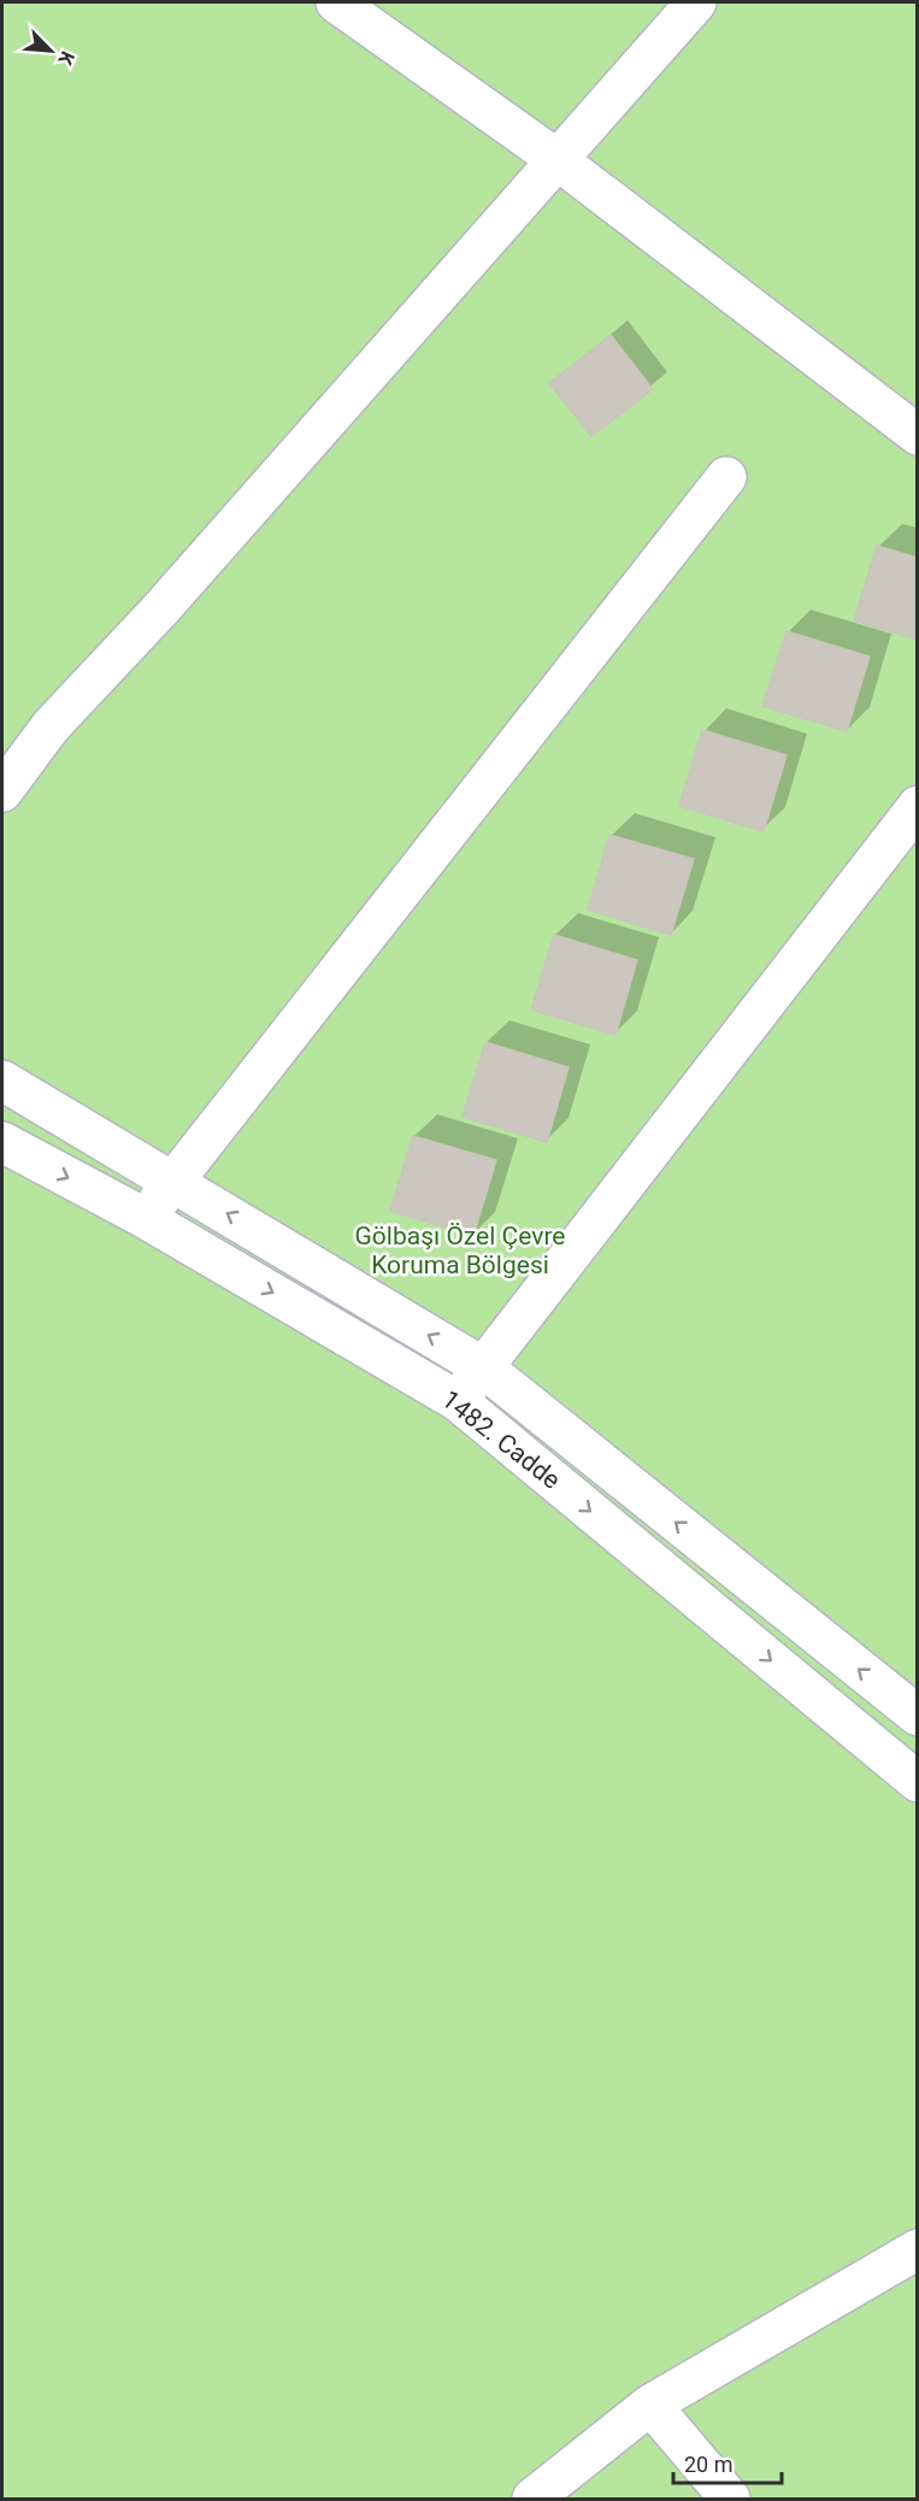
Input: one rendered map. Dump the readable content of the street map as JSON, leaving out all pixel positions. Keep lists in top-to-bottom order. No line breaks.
{"streets":{"street":["1482. Cadde"]},"parks":["Gölbaşı Özel Çevre Koruma Bölgesi"],"scale_bar":"20 m","north":"bottom right"}
